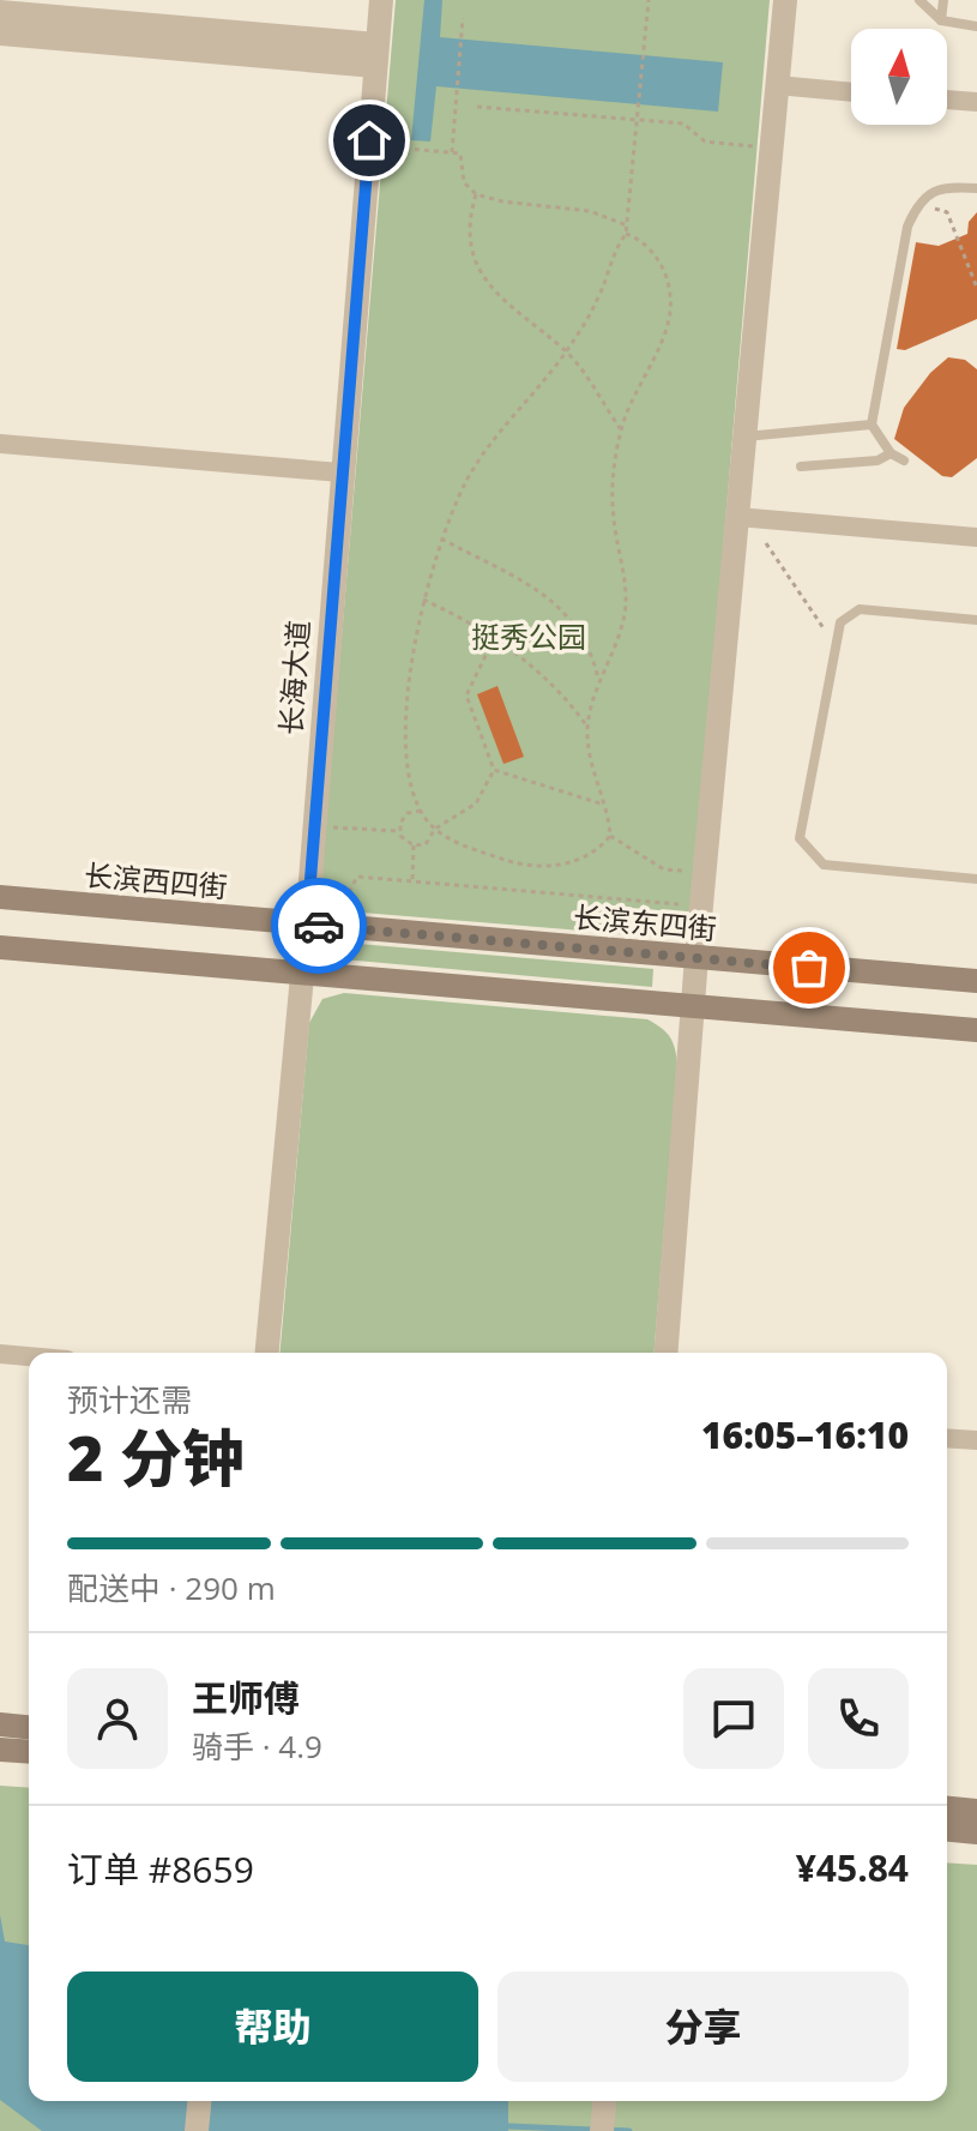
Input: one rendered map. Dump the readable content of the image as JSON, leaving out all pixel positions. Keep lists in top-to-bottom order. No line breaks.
{"streets":{"main road":["长滨西四街","长滨东四街"],"street":["长海大道"]},"crossings":[["长海大道","长滨西四街"],["长海大道","长滨东四街"],["长滨西四街","长滨东四街"]],"parks":["挺秀公园"],"north":"top","page":{"heading":["2 分钟","预计还需","16:05–16:10"],"panel":["王师傅","骑手 · 4.9","订单 #8659","¥45.84"],"bar":"配送中 · 290 m","buttons":["帮助","分享"]}}
